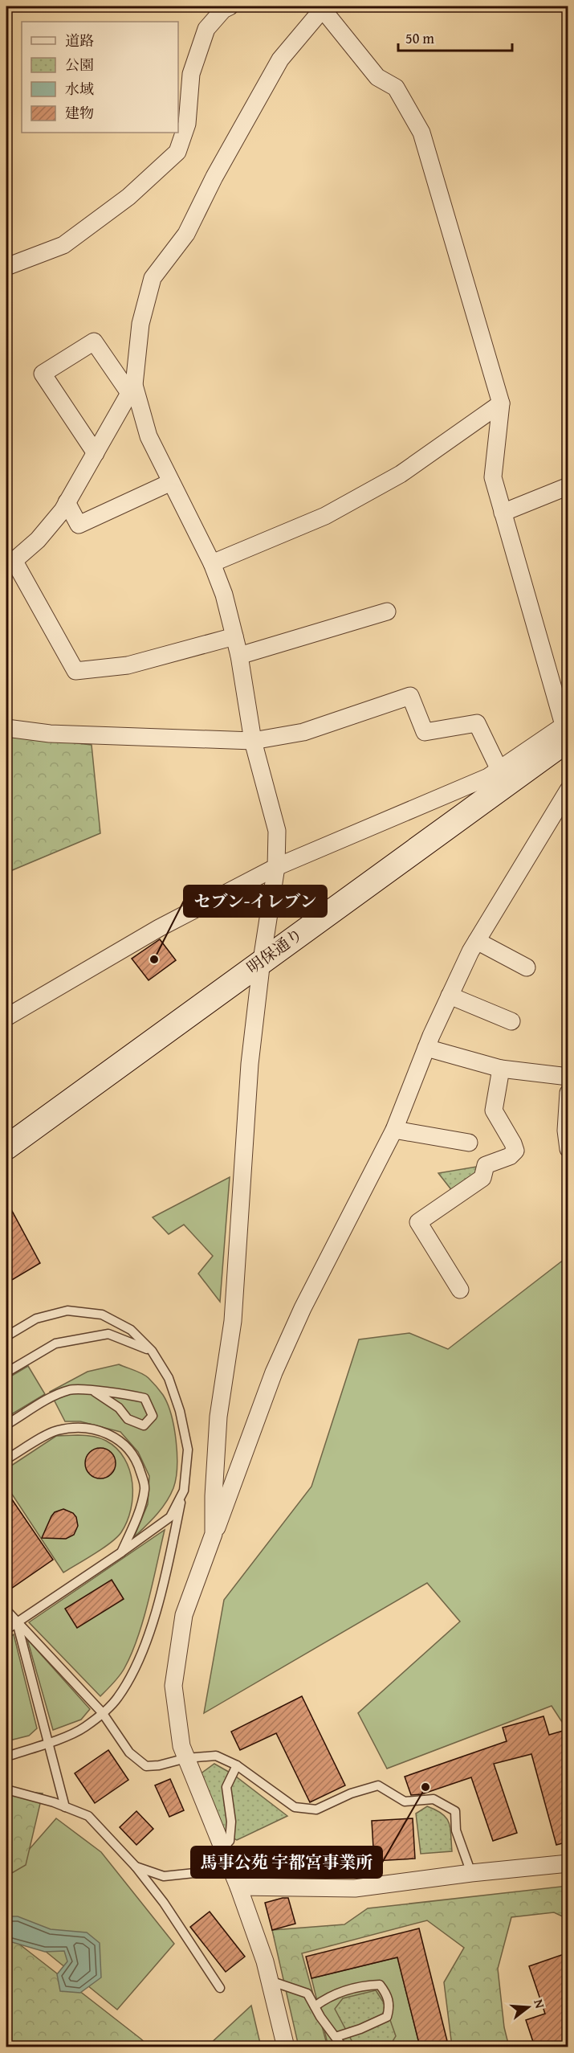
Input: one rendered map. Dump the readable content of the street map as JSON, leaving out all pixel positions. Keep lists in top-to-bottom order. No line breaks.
{"streets":{"street":["明保通り"]},"places":["セブン-イレブン","馬事公苑 宇都宮事業所"],"legend":["道路","公園","水域","建物"],"scale_bar":"50 m","north":"right"}
